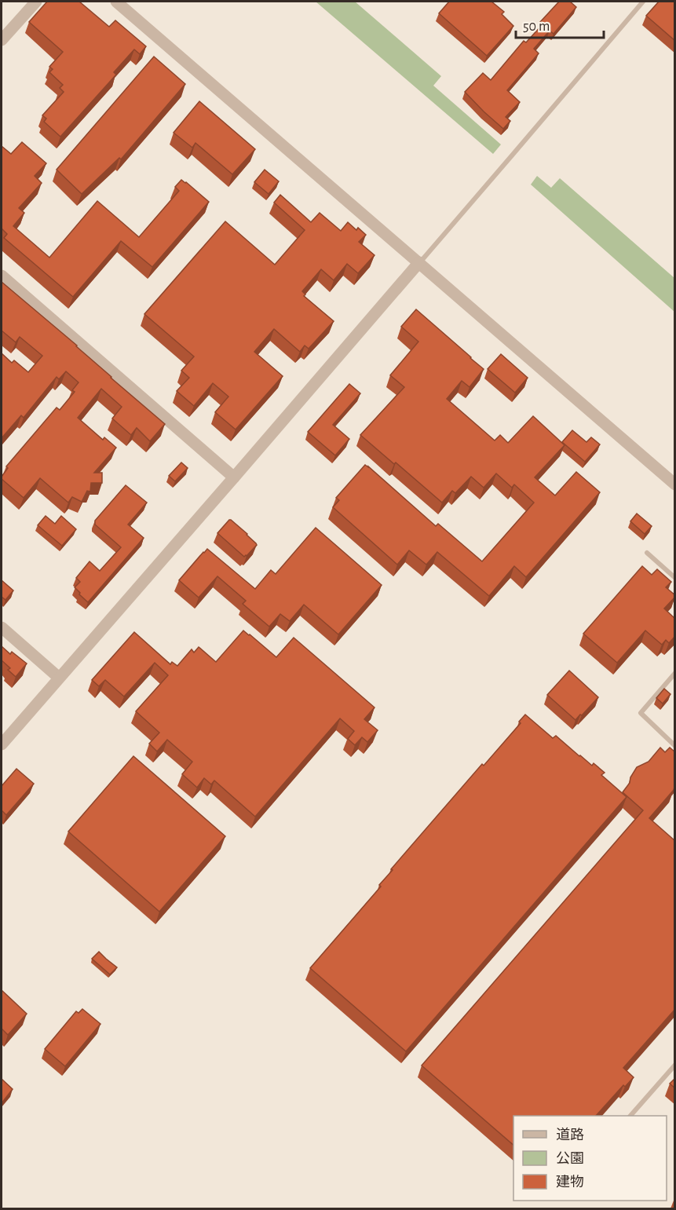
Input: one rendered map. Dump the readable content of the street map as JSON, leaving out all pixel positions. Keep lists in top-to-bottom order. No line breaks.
{"legend":["道路","公園","建物"],"scale_bar":"50 m"}
